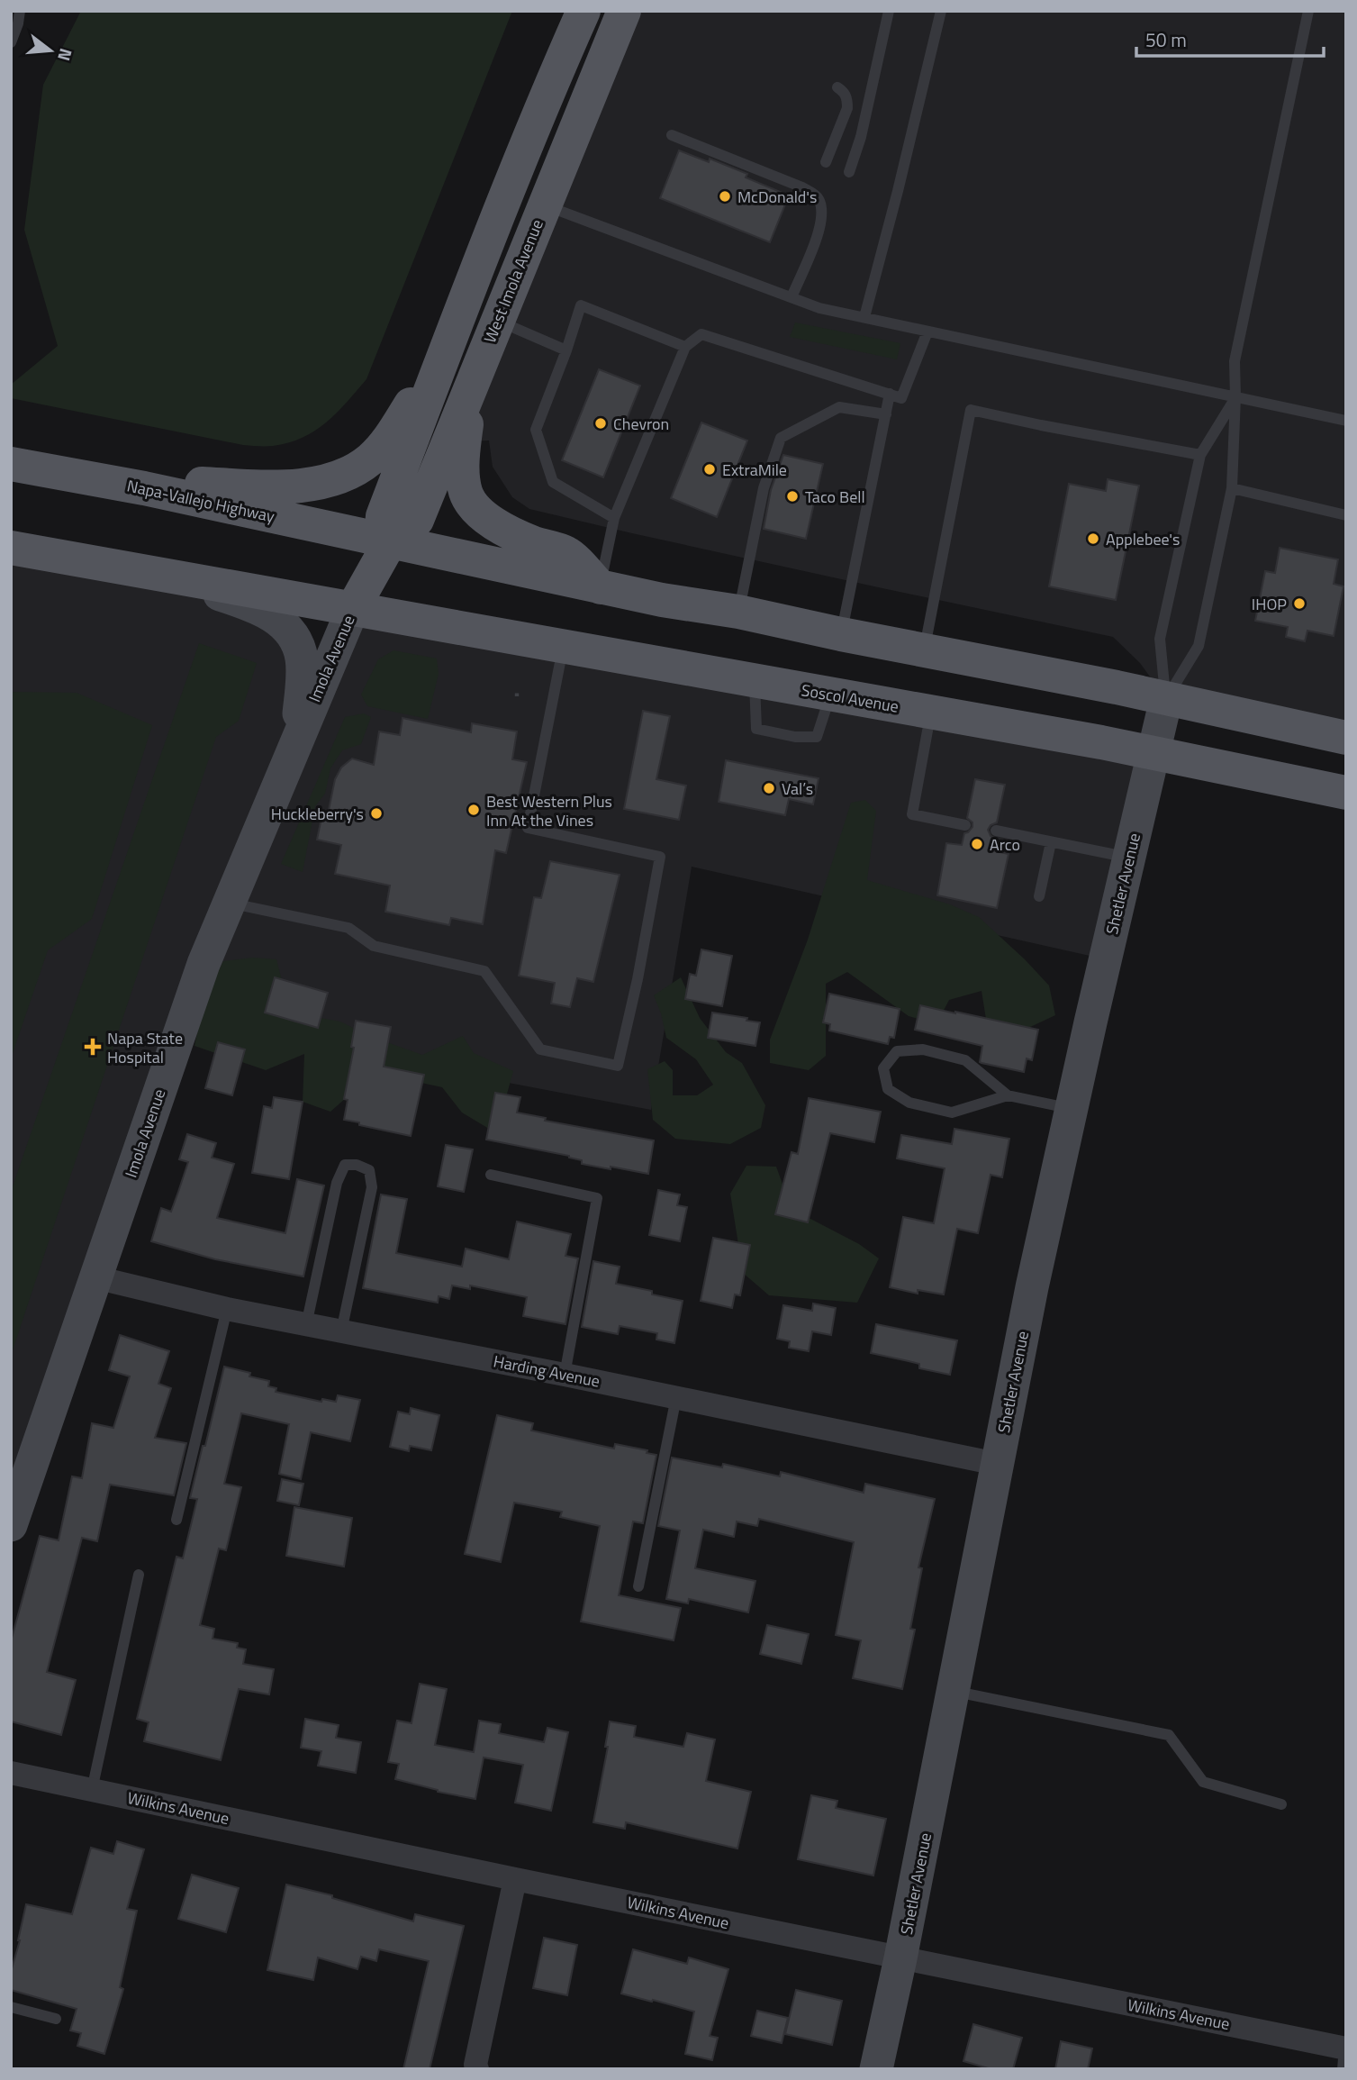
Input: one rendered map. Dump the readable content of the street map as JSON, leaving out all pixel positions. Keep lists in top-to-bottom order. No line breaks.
{"streets":{"main road":["West Imola Avenue","Napa-Vallejo Highway","Soscol Avenue"],"street":["Imola Avenue","Shetler Avenue","Harding Avenue","Wilkins Avenue"]},"crossings":[["West Imola Avenue","Napa-Vallejo Highway"],["West Imola Avenue","Imola Avenue"],["West Imola Avenue","Soscol Avenue"],["Imola Avenue","Soscol Avenue"],["Imola Avenue","Harding Avenue"],["Soscol Avenue","Shetler Avenue"],["Shetler Avenue","Harding Avenue"],["Shetler Avenue","Wilkins Avenue"]],"places":{"other":["McDonald's","Chevron","ExtraMile","Taco Bell","Applebee's","IHOP","Val’s","Best Western Plus Inn At the Vines","Huckleberry's","Arco"],"health":["Napa State Hospital"]},"scale_bar":"50 m","north":"right"}
